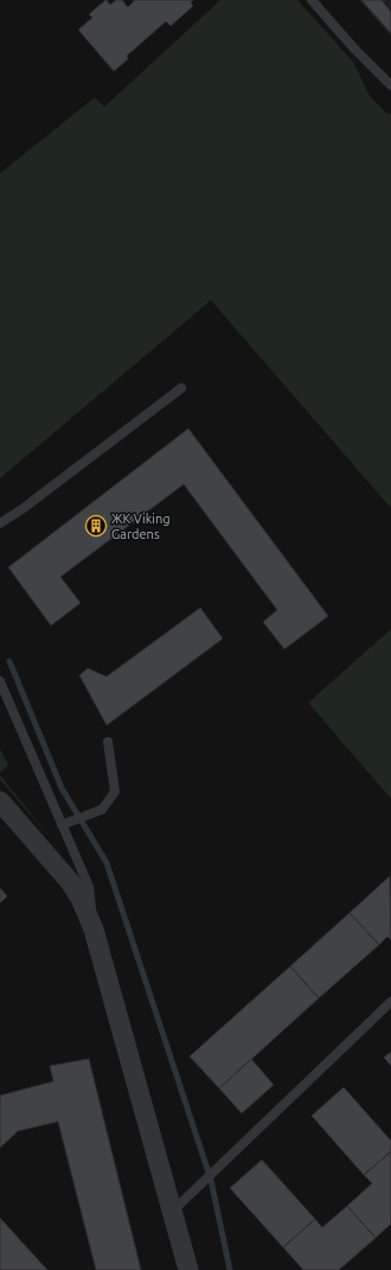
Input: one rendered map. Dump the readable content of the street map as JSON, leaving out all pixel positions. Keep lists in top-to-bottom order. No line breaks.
{"places":{"building":["ЖК Viking Gardens"]}}
